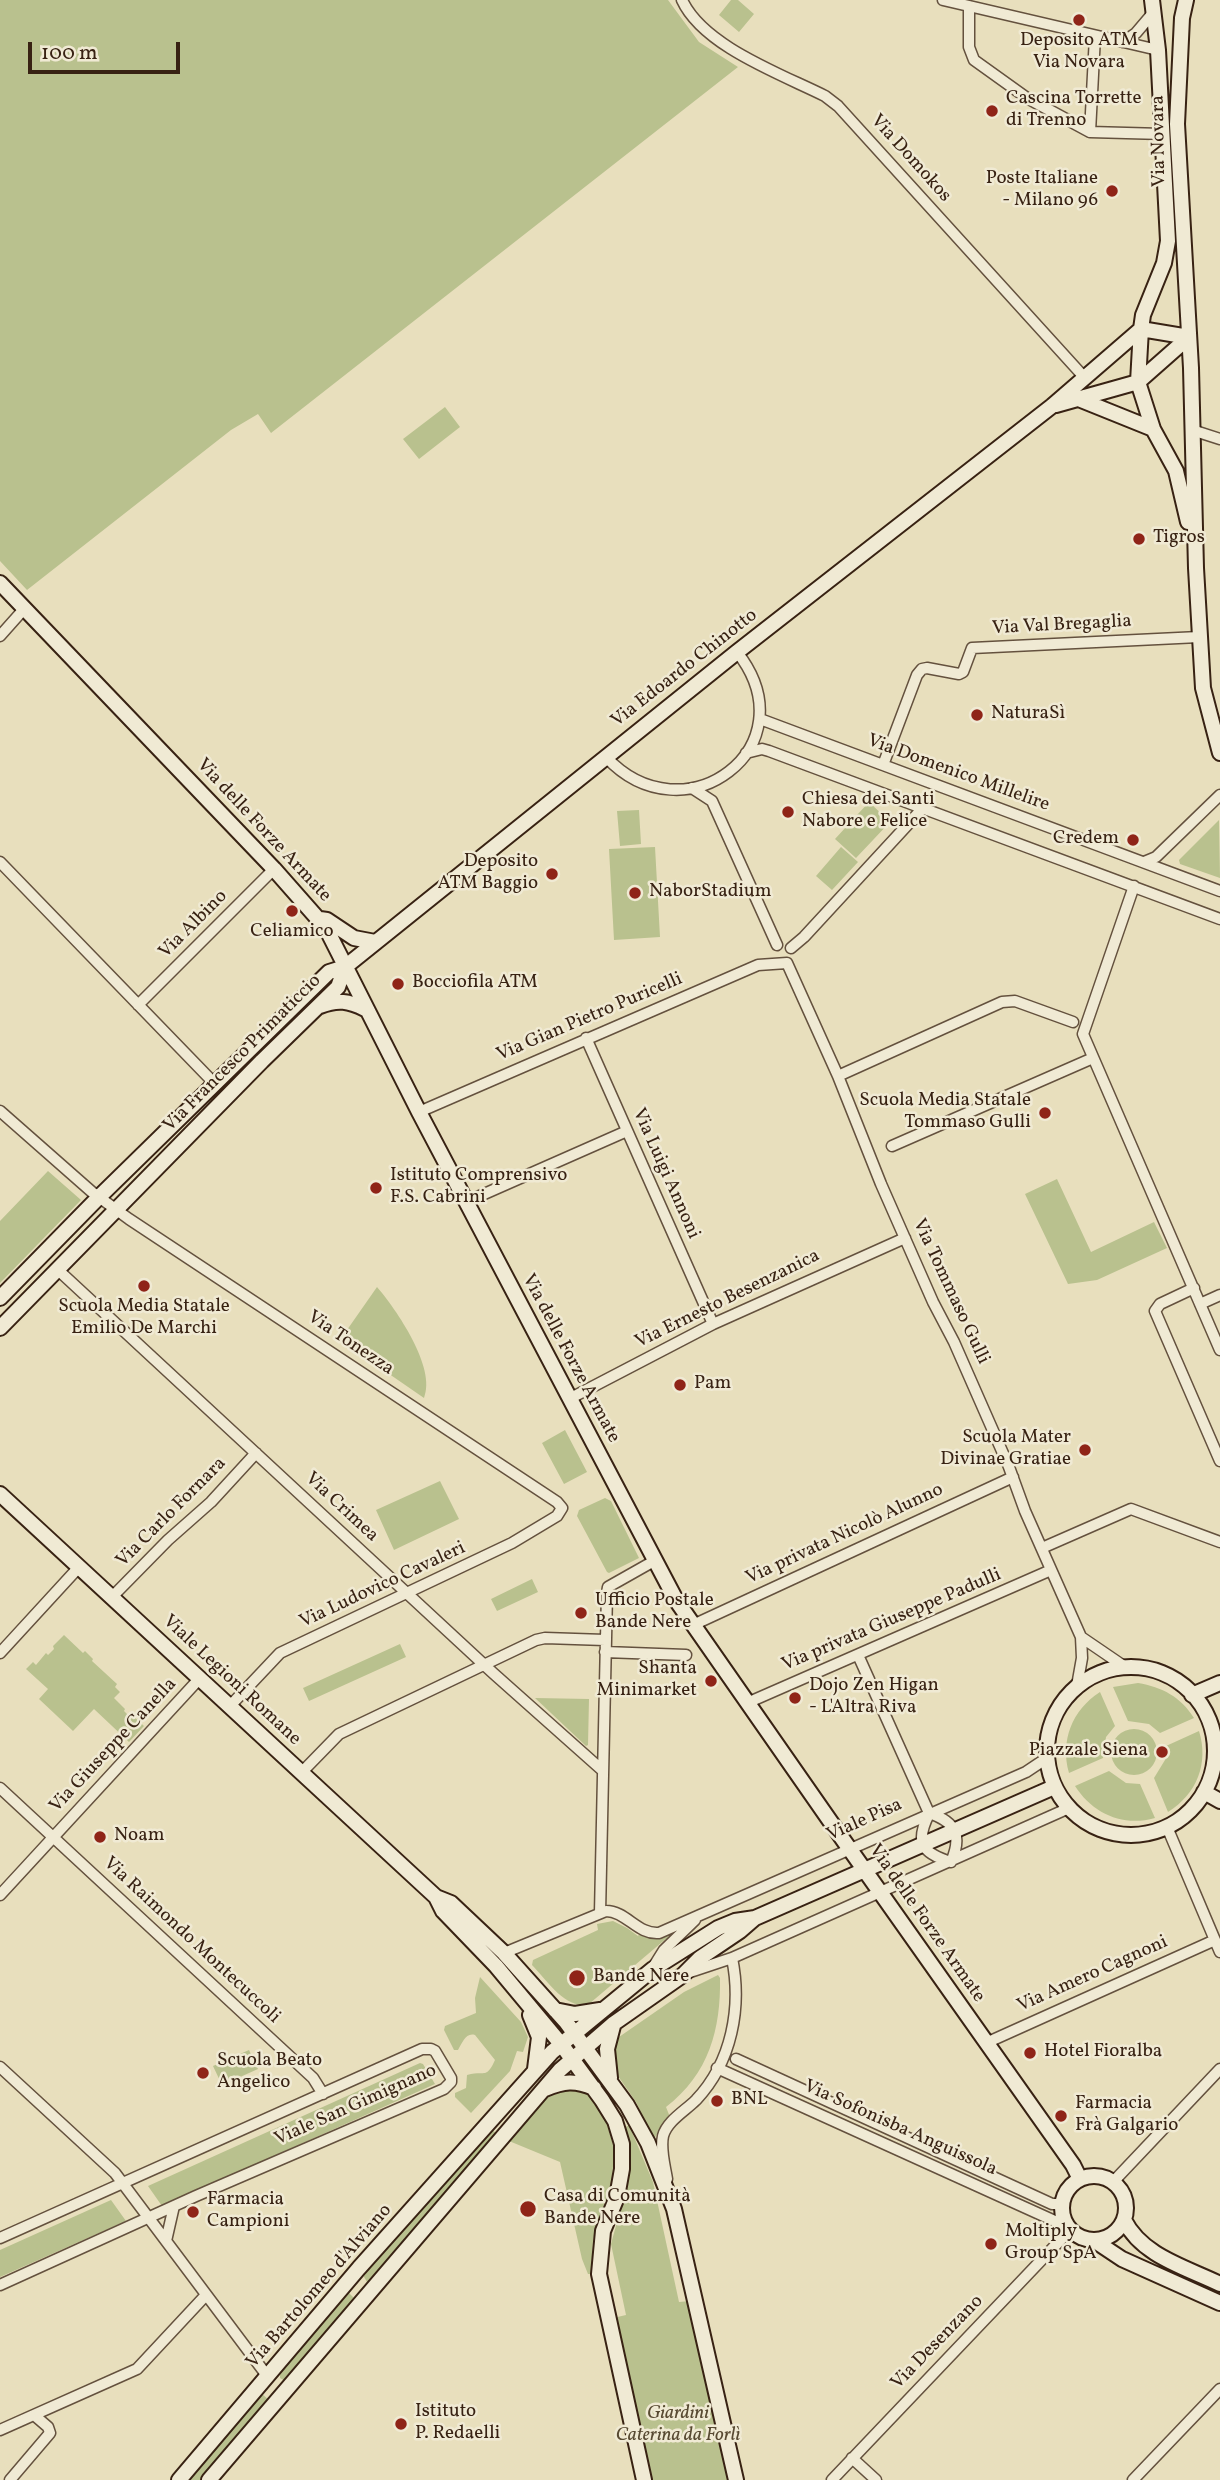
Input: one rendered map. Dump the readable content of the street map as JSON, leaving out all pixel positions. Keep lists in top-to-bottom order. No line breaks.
{"streets":{"street":["Via Novara","Via Domokos","Via Val Bregaglia","Via Edoardo Chinotto","Via Domenico Millelire","Via delle Forze Armate","Via Albino","Via Gian Pietro Puricelli","Via Francesco Primaticcio","Via Luigi Annoni","Via Tommaso Gulli","Via Ernesto Besenzanica","Via Tonezza","Via Crimea","Via Carlo Fornara","Via privata Nicolò Alunno","Via Ludovico Cavaleri","Via privata Giuseppe Padulli","Viale Legioni Romane","Via Giuseppe Canella","Viale Pisa","Via Raimondo Montecuccoli","Via Amero Cagnoni","Viale San Gimignano","Via Sofonisba Anguissola","Via Bartolomeo d'Alviano","Via Desenzano"]},"crossings":[["Via Novara","Via Edoardo Chinotto"],["Via Domokos","Via Edoardo Chinotto"],["Via Val Bregaglia","Via Domenico Millelire"],["Via Edoardo Chinotto","Via delle Forze Armate"],["Via Edoardo Chinotto","Via Francesco Primaticcio"],["Via delle Forze Armate","Via Albino"],["Via delle Forze Armate","Via Gian Pietro Puricelli"],["Via delle Forze Armate","Via Francesco Primaticcio"],["Via delle Forze Armate","Via Ernesto Besenzanica"],["Via delle Forze Armate","Via privata Nicolò Alunno"],["Via delle Forze Armate","Via privata Giuseppe Padulli"],["Via delle Forze Armate","Viale Pisa"],["Via delle Forze Armate","Via Amero Cagnoni"],["Via delle Forze Armate","Via Sofonisba Anguissola"],["Via delle Forze Armate","Via Desenzano"],["Via Gian Pietro Puricelli","Via Luigi Annoni"],["Via Gian Pietro Puricelli","Via Tommaso Gulli"],["Via Francesco Primaticcio","Via Tonezza"],["Via Francesco Primaticcio","Via Crimea"],["Via Luigi Annoni","Via Ernesto Besenzanica"],["Via Tommaso Gulli","Via Ernesto Besenzanica"],["Via Tommaso Gulli","Via privata Nicolò Alunno"],["Via Tommaso Gulli","Via privata Giuseppe Padulli"],["Via Tommaso Gulli","Viale Pisa"],["Via Tonezza","Via Ludovico Cavaleri"],["Via Crimea","Via Carlo Fornara"],["Via Crimea","Via Ludovico Cavaleri"],["Via Carlo Fornara","Viale Legioni Romane"],["Via Ludovico Cavaleri","Viale Legioni Romane"],["Viale Legioni Romane","Via Giuseppe Canella"],["Viale Legioni Romane","Via Bartolomeo d'Alviano"],["Via Giuseppe Canella","Via Raimondo Montecuccoli"],["Via Raimondo Montecuccoli","Viale San Gimignano"],["Via Sofonisba Anguissola","Via Desenzano"]],"parks":["Giardini Caterina da Forlì"],"places":["Deposito ATM Via Novara","Cascina Torrette di Trenno","Poste Italiane - Milano 96","Tigros","NaturaSì","Chiesa dei Santi Nabore e Felice","Credem","Deposito ATM Baggio","NaborStadium","Celiamico","Bocciofila ATM","Scuola Media Statale Tommaso Gulli","Istituto Comprensivo F.S. Cabrini","Scuola Media Statale Emilio De Marchi","Pam","Scuola Mater Divinae Gratiae","Ufficio Postale Bande Nere","Shanta Minimarket","Dojo Zen Higan - L'Altra Riva","Piazzale Siena","Noam","Bande Nere","Hotel Fioralba","Scuola Beato Angelico","BNL","Farmacia Frà Galgario","Casa di Comunità Bande Nere","Farmacia Campioni","Moltiply Group SpA","Istituto P. Redaelli"],"scale_bar":"100 m"}
